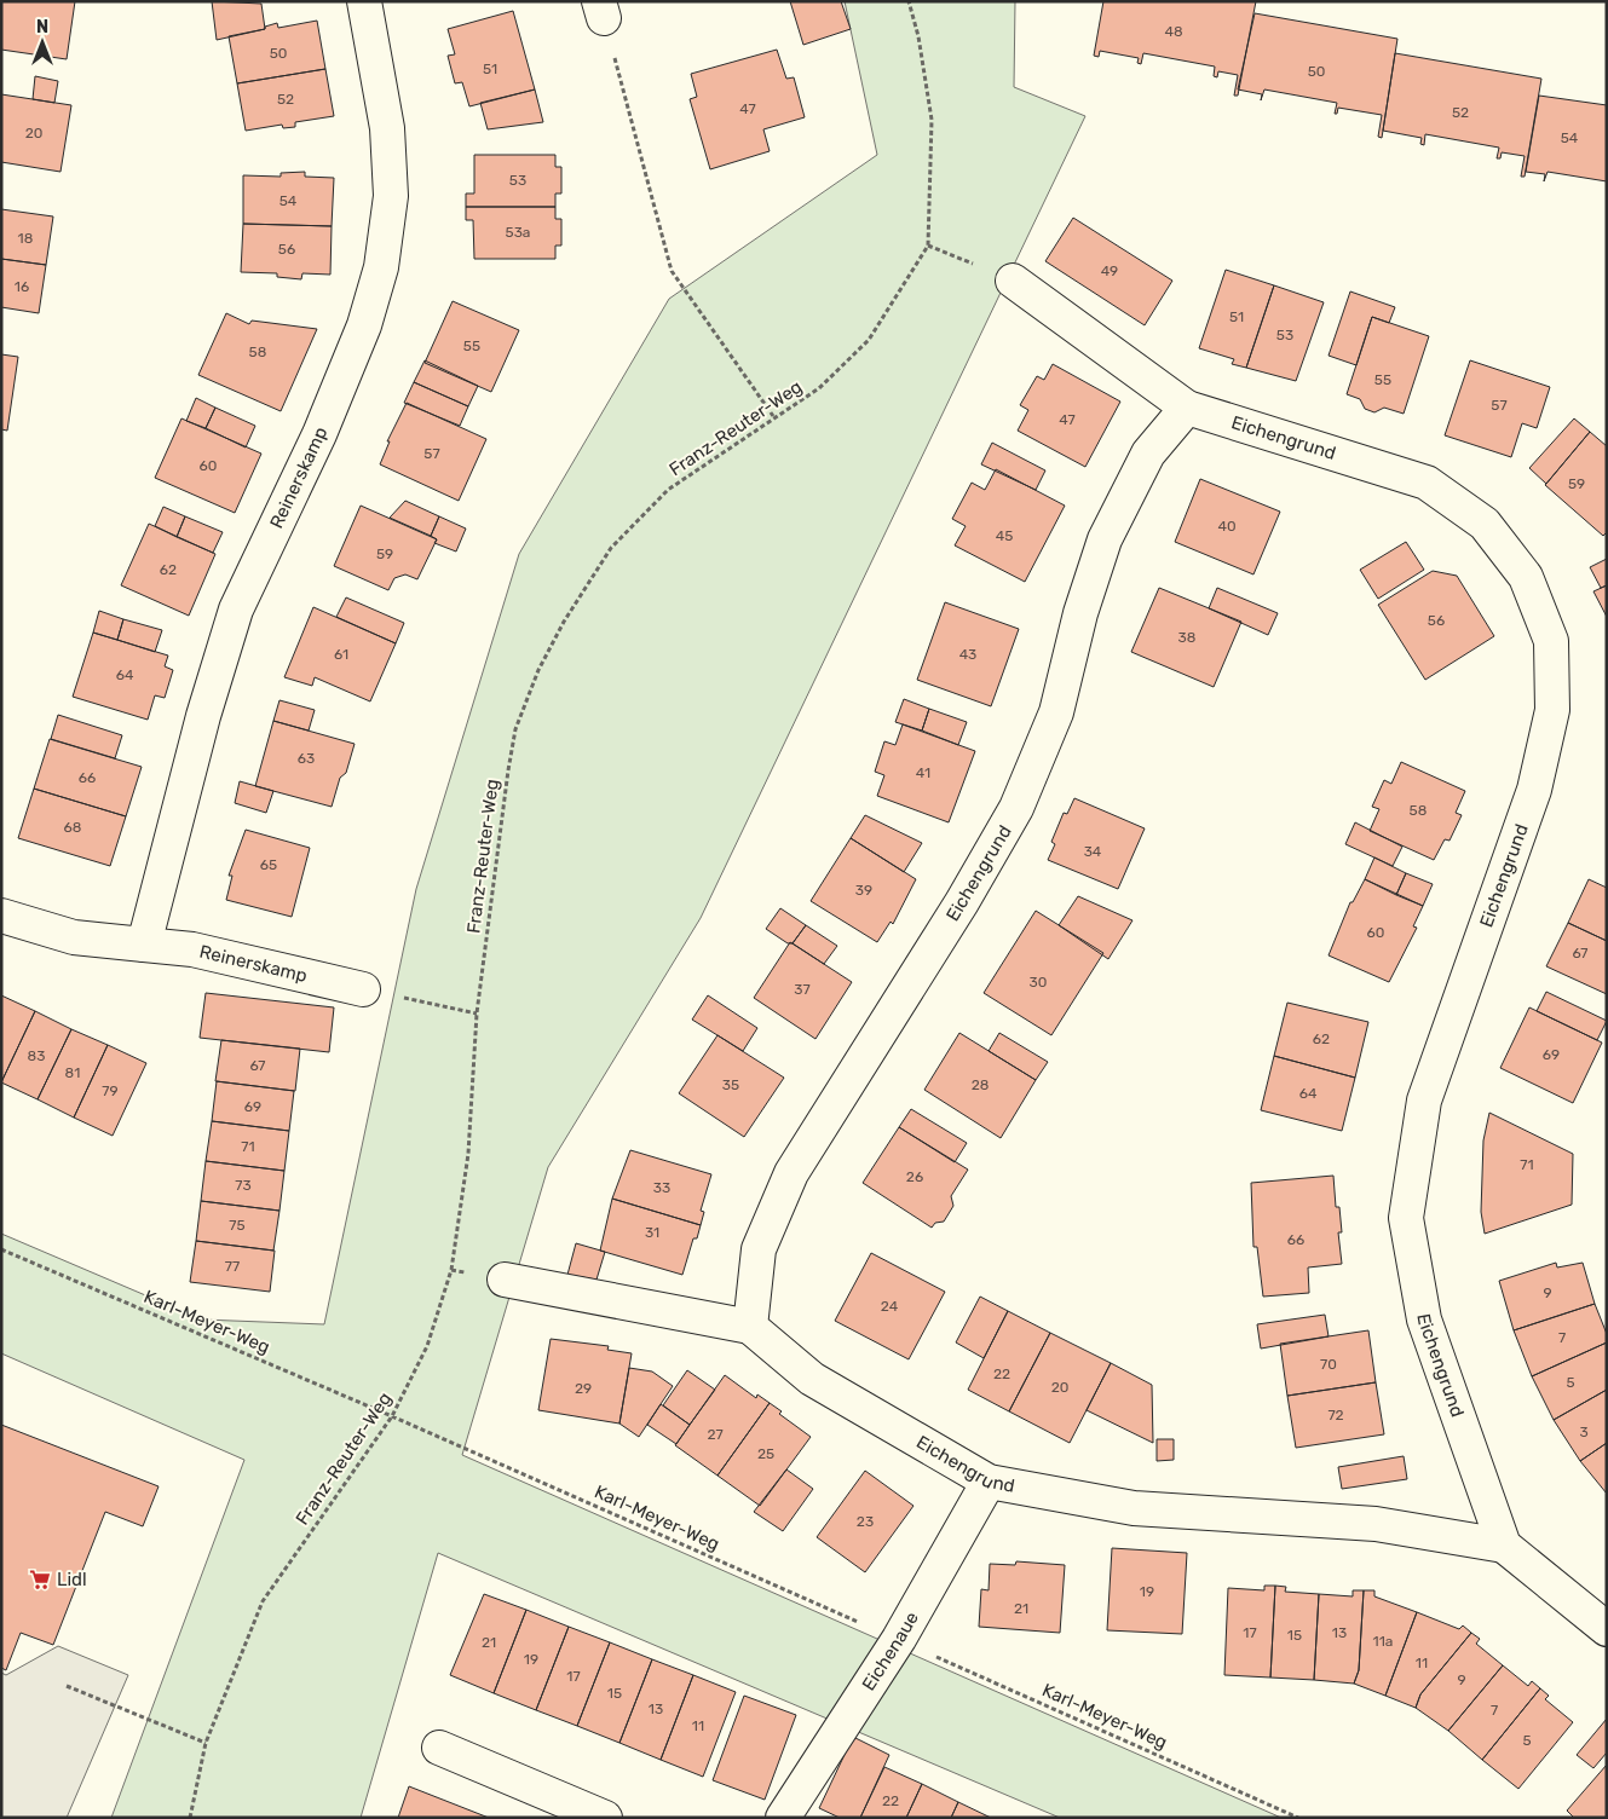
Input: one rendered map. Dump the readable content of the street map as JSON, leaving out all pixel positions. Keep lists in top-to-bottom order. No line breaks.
{"streets":{"street":["Eichengrund","Reinerskamp","Eichenaue"],"path":["Franz-Reuter-Weg","Karl-Meyer-Weg"]},"crossings":[["Franz-Reuter-Weg","Karl-Meyer-Weg"],["Eichengrund","Eichenaue"],["Karl-Meyer-Weg","Eichenaue"]],"places":{"supermarket":["Lidl"]},"house_numbers":["48","50","51","50","52","47","52","20","54","53","54","53a","18","56","49","16","51","53","55","58","55","57","47","57","60","59","40","45","59","62","56","38","61","43","64","63","41","66","58","68","34","65","39","60","67","30","37","62","69","83","67","81","35","28","79","64","69","71","71","26","73","33","75","31","66","77","9","24","7","70","22","5","20","29","72","3","27","25","23","19","21","17","13","15","11a","21","19","11","17","9","15","13","7","11","5","22"],"north":"top"}
